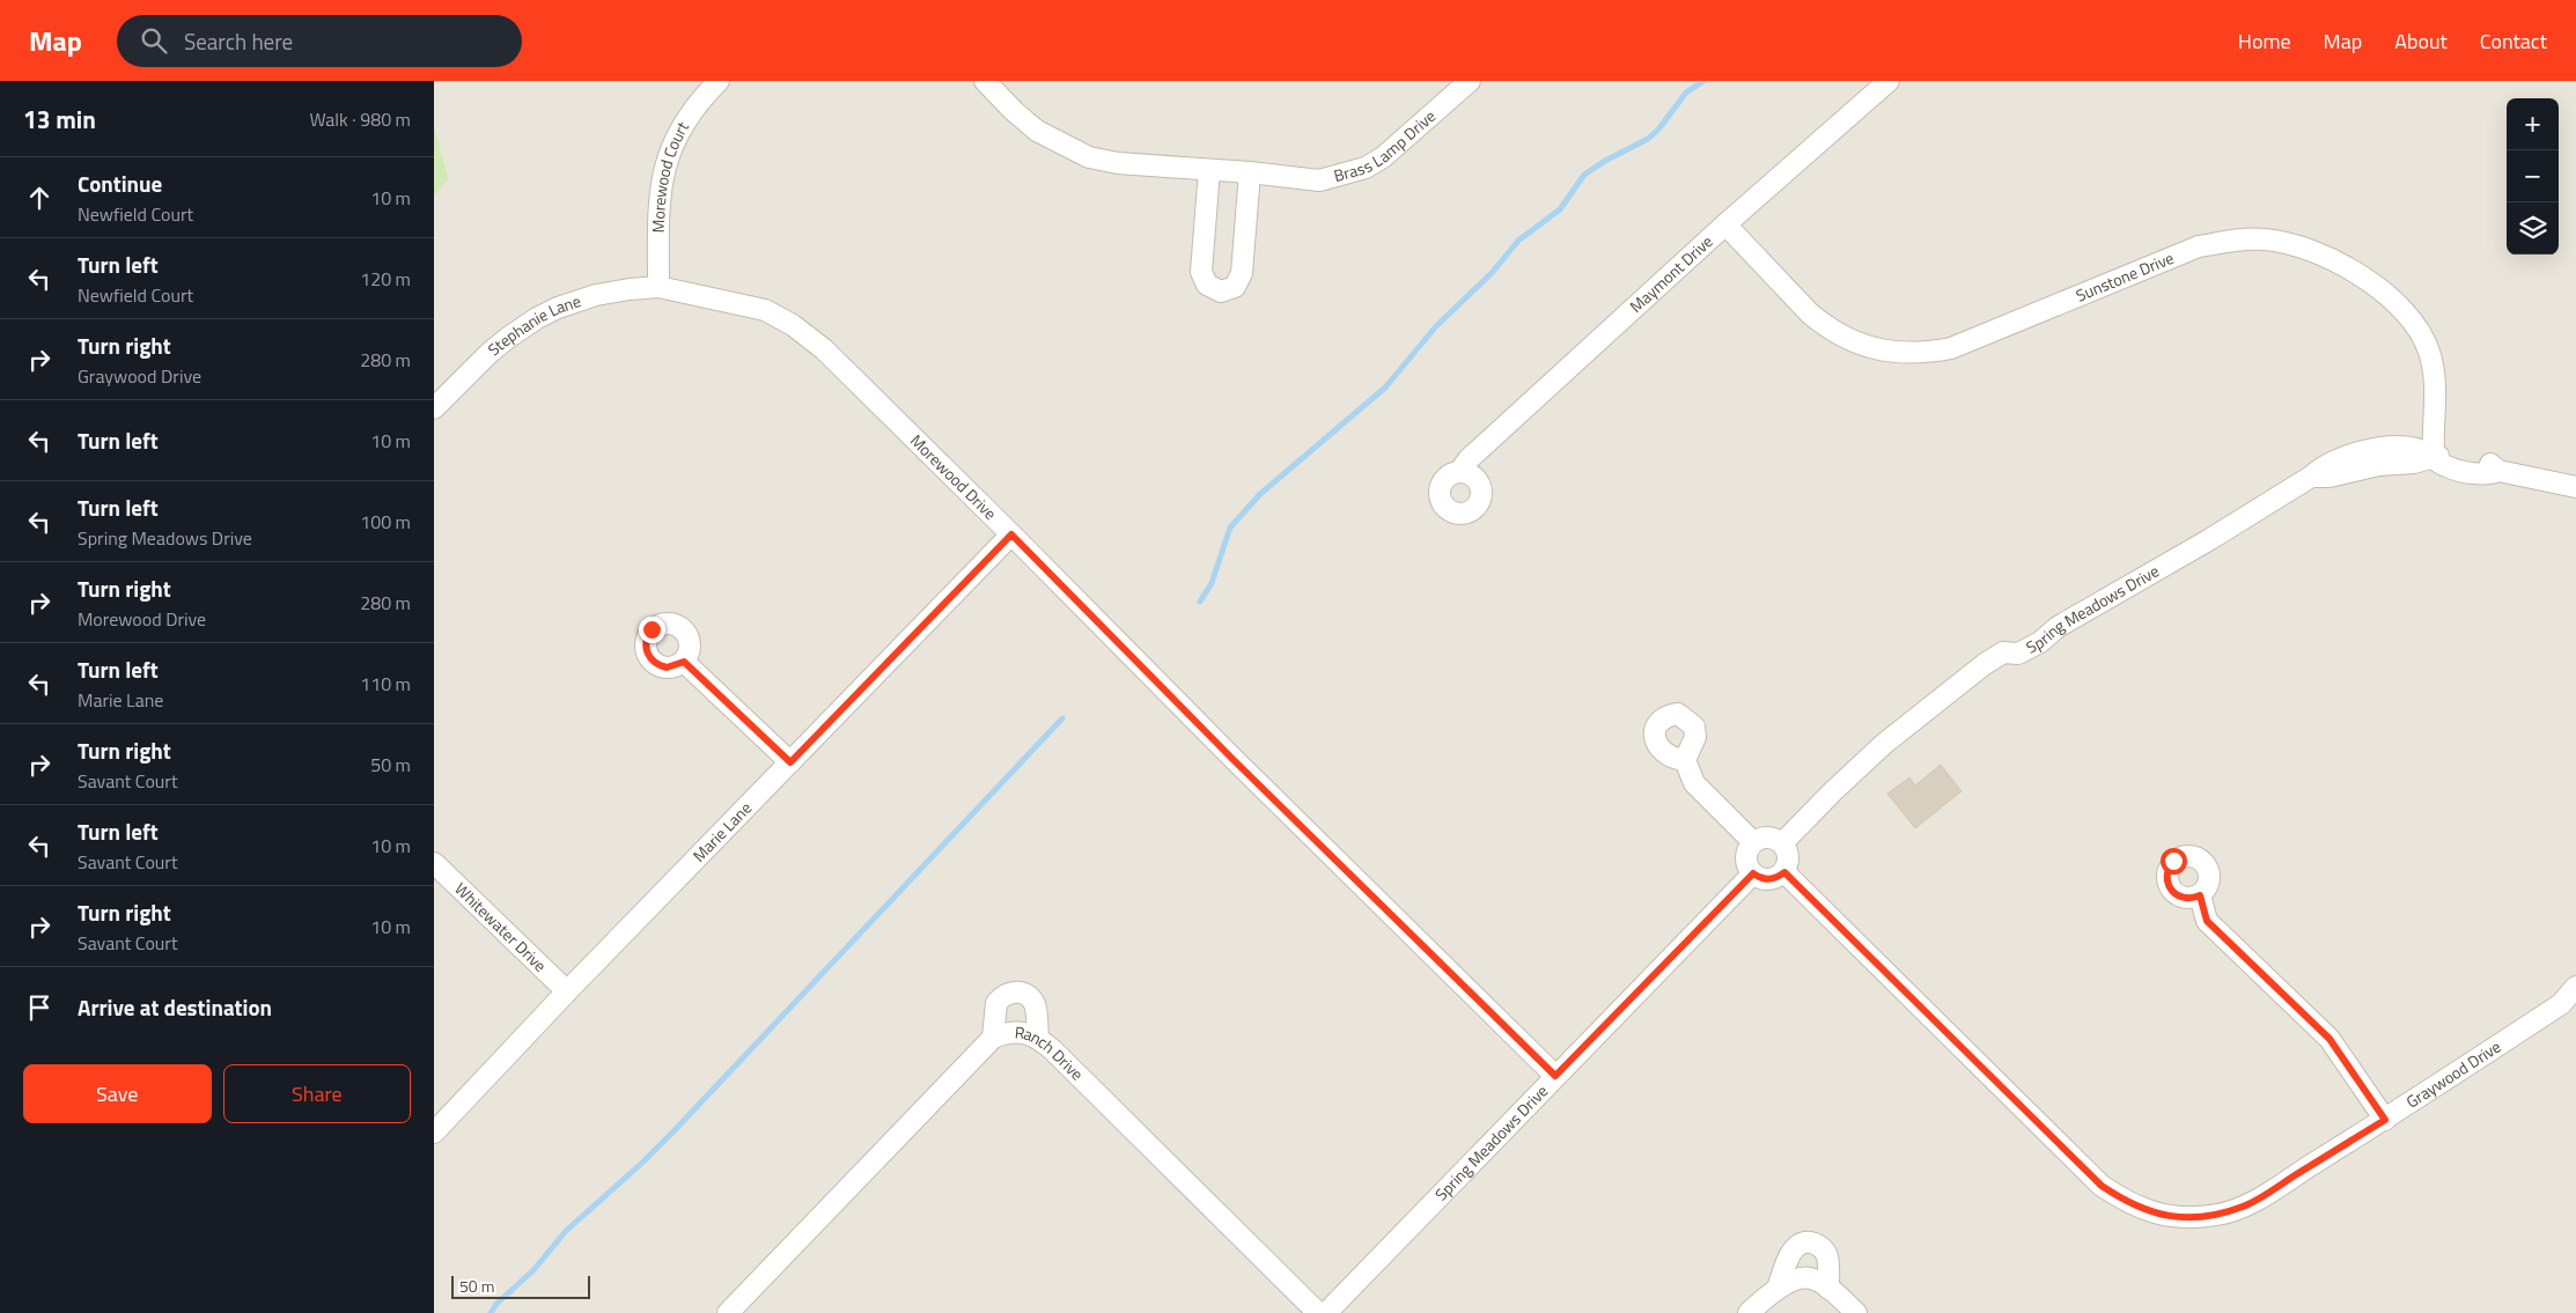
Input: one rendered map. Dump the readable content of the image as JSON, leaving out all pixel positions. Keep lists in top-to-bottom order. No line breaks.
{"streets":{"street":["Brass Lamp Drive","Morewood Court","Maymont Drive","Sunstone Drive","Stephanie Lane","Morewood Drive","Spring Meadows Drive","Marie Lane","Whitewater Drive","Ranch Drive","Graywood Drive"]},"crossings":[["Morewood Court","Stephanie Lane"],["Morewood Court","Morewood Drive"],["Maymont Drive","Sunstone Drive"],["Sunstone Drive","Spring Meadows Drive"],["Stephanie Lane","Morewood Drive"],["Morewood Drive","Spring Meadows Drive"],["Morewood Drive","Marie Lane"],["Spring Meadows Drive","Graywood Drive"],["Marie Lane","Whitewater Drive"]],"scale_bar":"50 m","page":{"header":"Map","search":"Search here","nav":["Home","Map","About","Contact"],"heading":["13 min","Walk · 980 m"],"map_buttons":["+","−"],"list":[["Continue","Newfield Court","10 m"],["Turn left","Newfield Court","120 m"],["Turn right","Graywood Drive","280 m"],["Turn left","10 m"],["Turn left","Spring Meadows Drive","100 m"],["Turn right","Morewood Drive","280 m"],["Turn left","Marie Lane","110 m"],["Turn right","Savant Court","50 m"],["Turn left","Savant Court","10 m"],["Turn right","Savant Court","10 m"],"Arrive at destination"],"buttons":["Save","Share"],"scale":"50 m"}}
